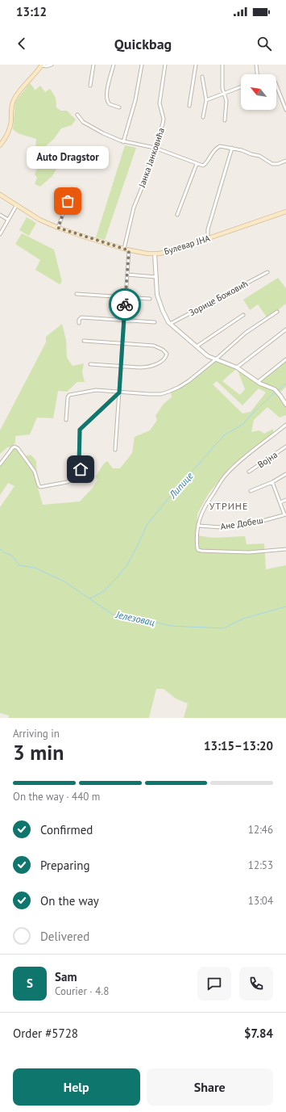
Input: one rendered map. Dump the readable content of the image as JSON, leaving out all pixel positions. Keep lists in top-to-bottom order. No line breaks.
{"streets":{"main road":["Булевар ЈНА"],"street":["Јанка Јанковића","Зорице Божовић","Војна","Ане Добеш"]},"crossings":[["Јанка Јанковића","Булевар ЈНА"]],"districts":["УТРИНЕ"],"water":["Липице","Јелезовац"],"places":["Auto Dragstor"],"north":"top left","page":{"status":"13:12","header":"Quickbag","bubble":"Auto Dragstor","heading":["3 min","Arriving in","13:15–13:20"],"panel":["Sam","Courier · 4.8","Order #5728","$7.84"],"bar":"On the way · 440 m","list":[["Confirmed","12:46"],["Preparing","12:53"],["On the way","13:04"],"Delivered"],"round":"S","buttons":["Help","Share"]}}
